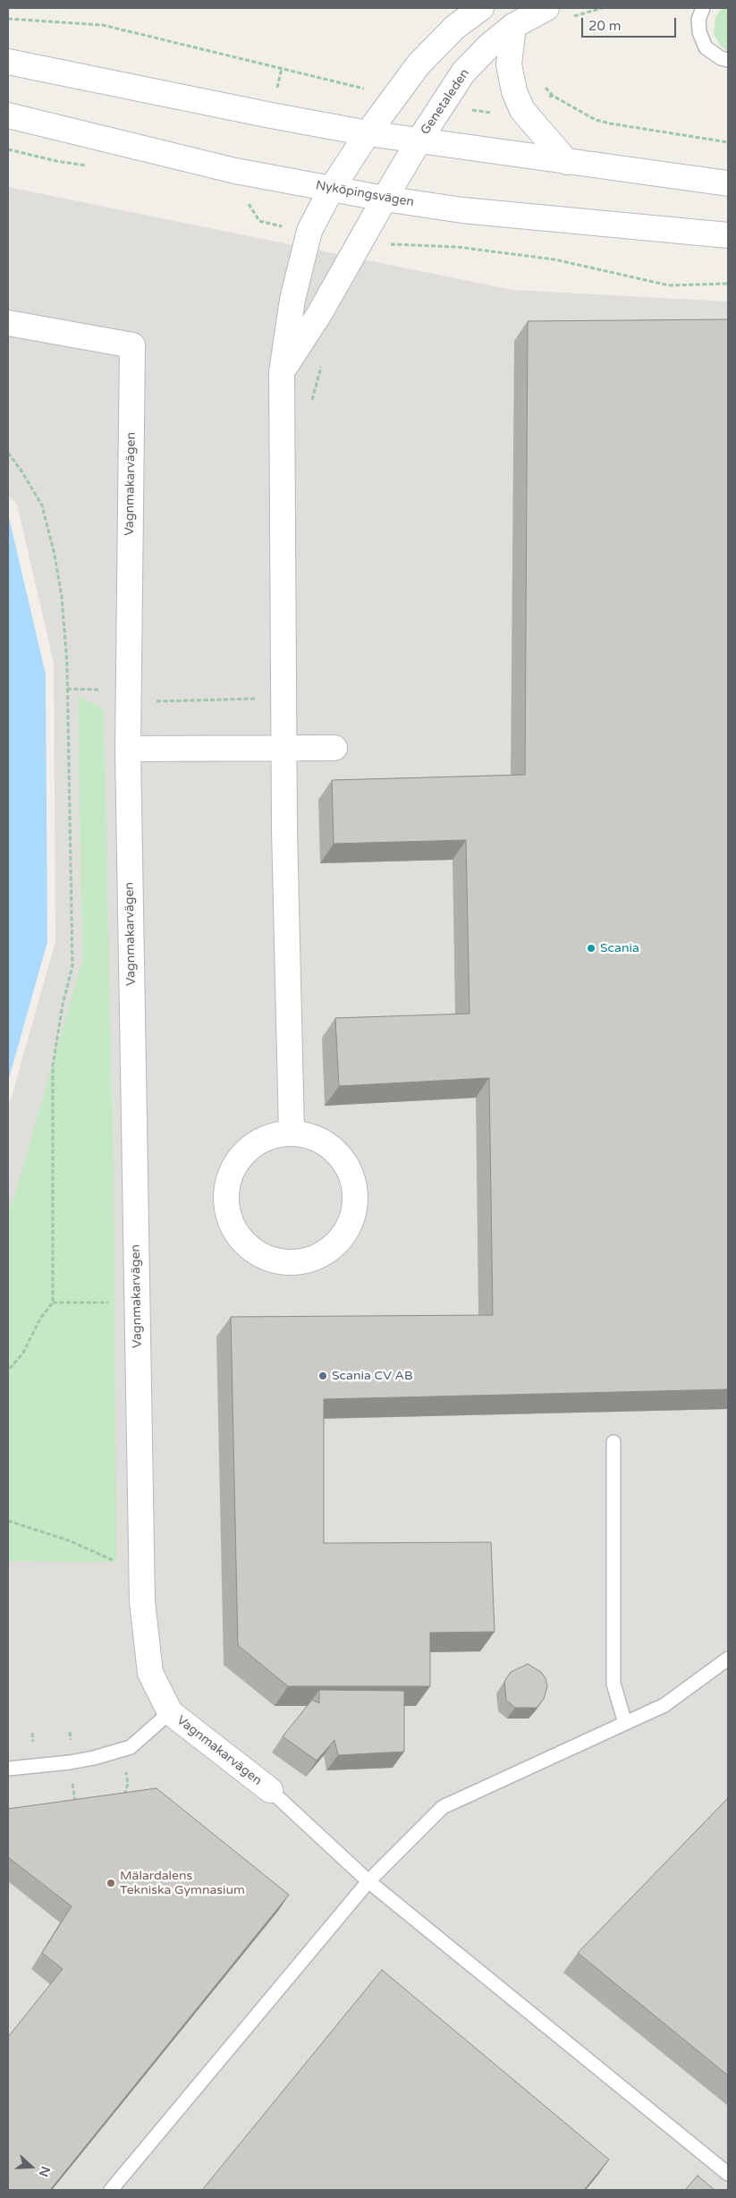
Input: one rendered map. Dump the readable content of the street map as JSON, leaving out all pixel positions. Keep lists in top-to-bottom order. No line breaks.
{"streets":{"street":["Genetaleden","Nyköpingsvägen","Vagnmakarvägen"]},"crossings":[["Genetaleden","Nyköpingsvägen"]],"places":["Scania","Scania CV AB","Mälardalens Tekniska Gymnasium"],"scale_bar":"20 m","north":"right"}
